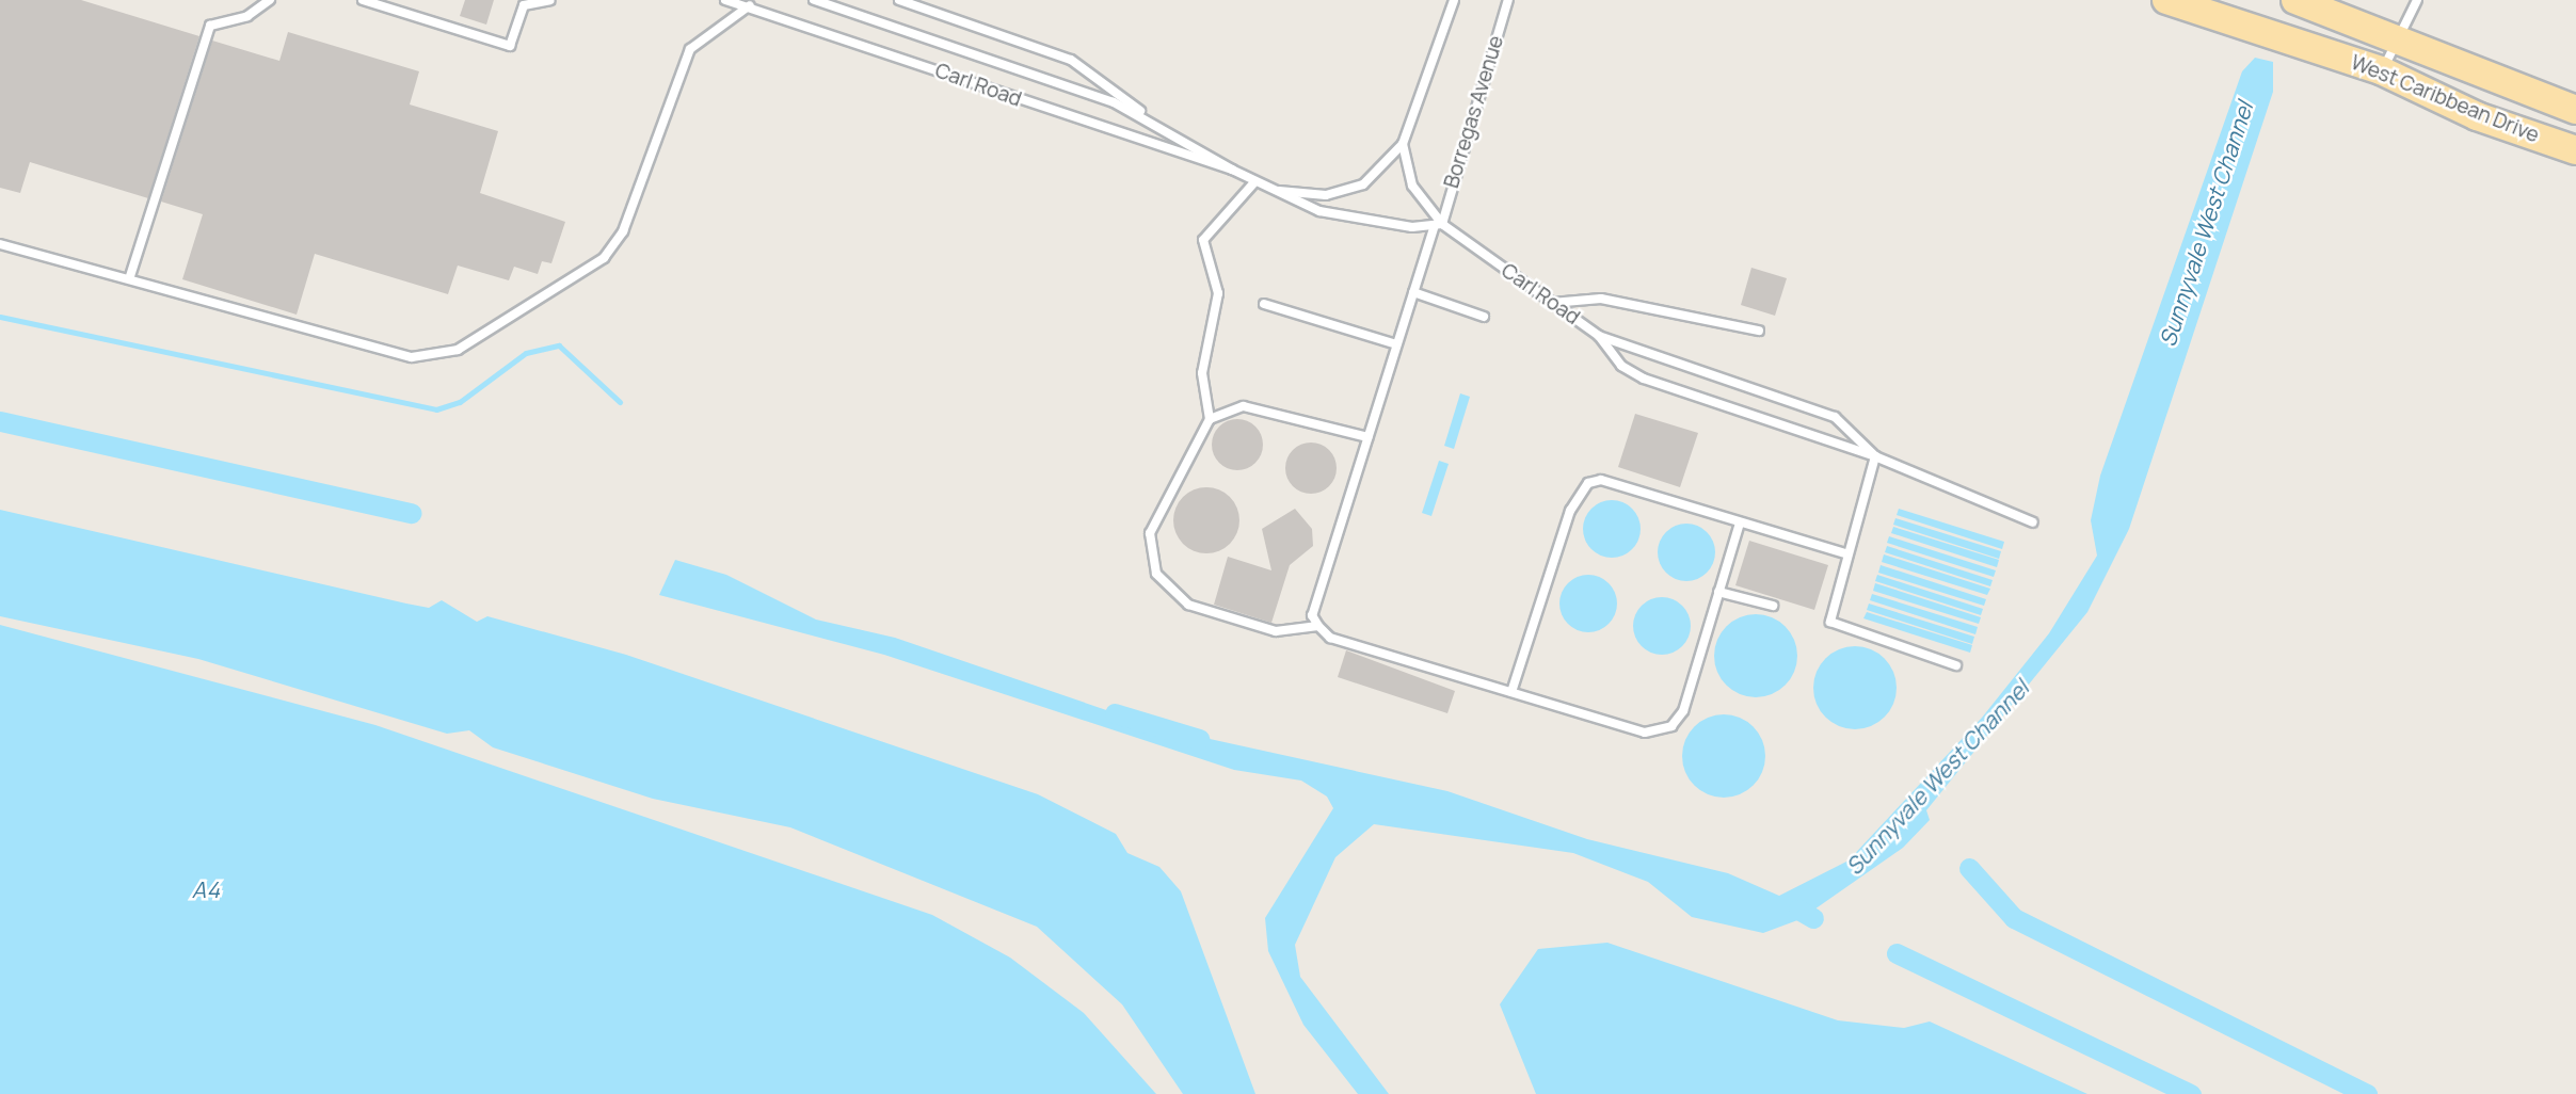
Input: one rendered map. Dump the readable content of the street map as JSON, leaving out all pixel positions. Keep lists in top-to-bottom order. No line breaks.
{"streets":{"main road":["West Caribbean Drive"],"lane":["Carl Road","Borregas Avenue"]},"crossings":[["Carl Road","Borregas Avenue"]],"water":["Sunnyvale West Channel","A4"]}
